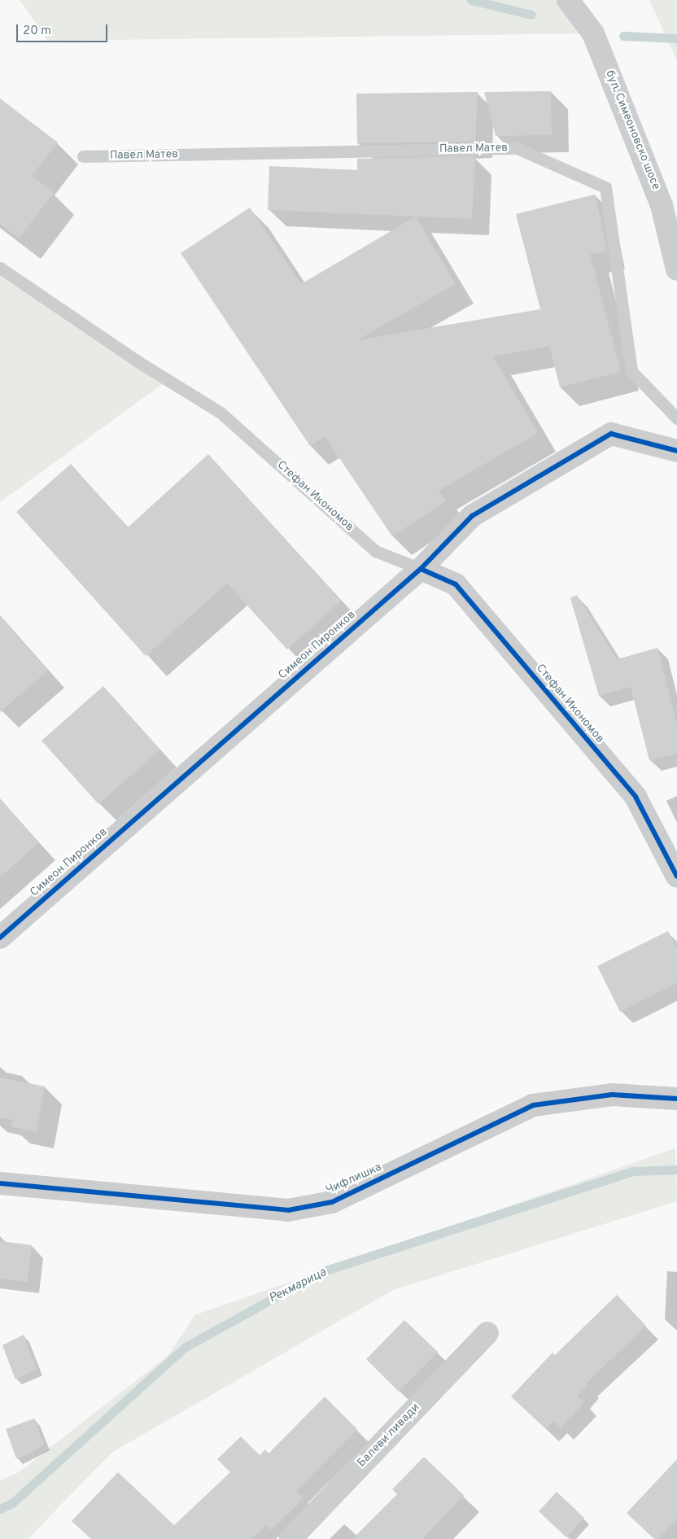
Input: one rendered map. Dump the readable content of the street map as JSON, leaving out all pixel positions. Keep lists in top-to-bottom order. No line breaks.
{"streets":{"street":["бул. Симеоновско шосе","Стефан Икономов","Симеон Пиронков","Чифлишка","Балеви ливади"],"lane":["Павел Матев"]},"crossings":[["Стефан Икономов","Симеон Пиронков"]],"water":["Рекмарица"],"scale_bar":"20 m"}
